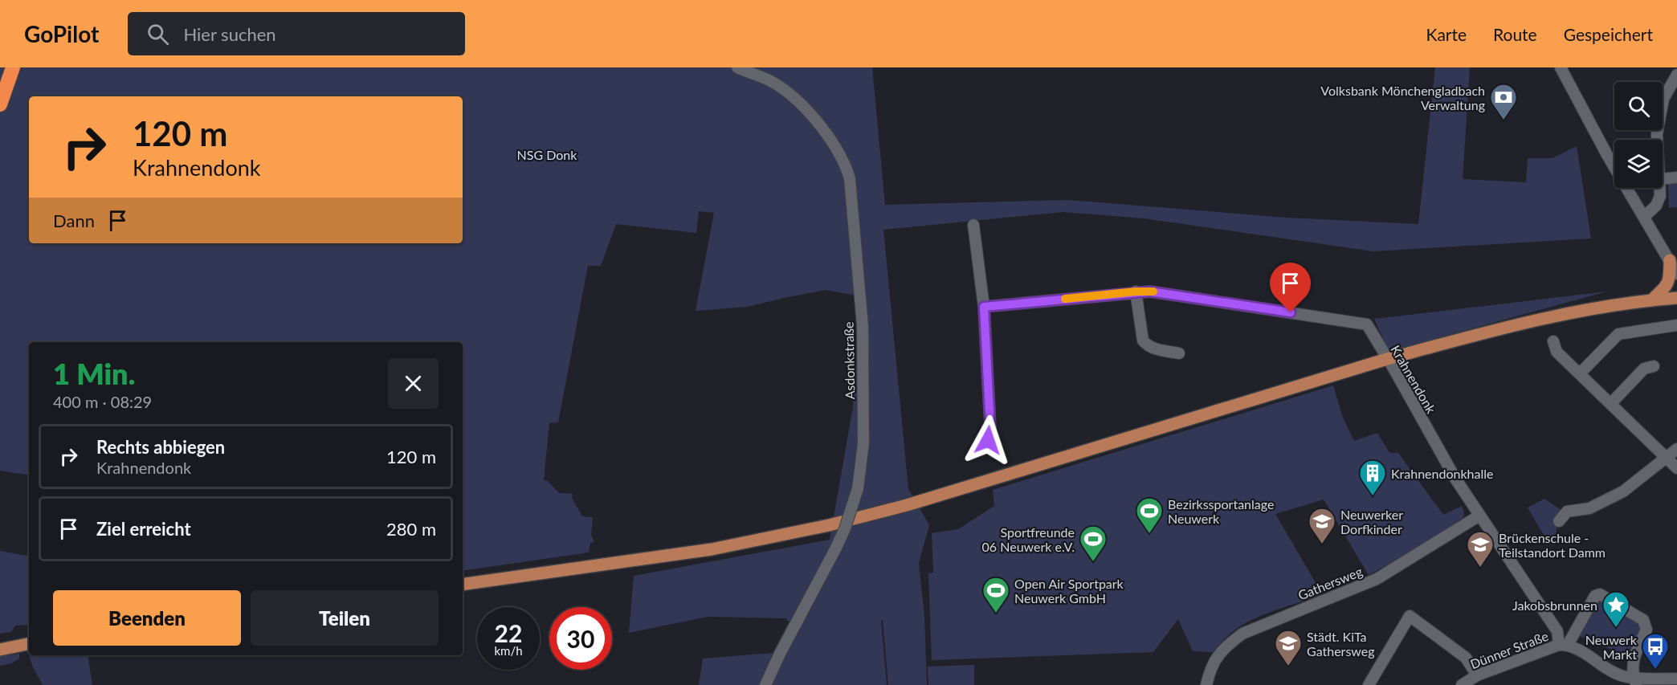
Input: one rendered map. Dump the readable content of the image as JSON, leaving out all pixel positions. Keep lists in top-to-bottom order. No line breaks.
{"streets":{"street":["Asdonkstraße","Krahnendonk","Gathersweg","Dünner Straße"]},"crossings":[["Krahnendonk","Gathersweg"],["Krahnendonk","Dünner Straße"]],"parks":["NSG Donk"],"places":{"bank":["Volksbank Mönchengladbach Verwaltung"],"building":["Krahnendonkhalle"],"sports":["Bezirkssportanlage Neuwerk","Sportfreunde 06 Neuwerk e.V.","Open Air Sportpark Neuwerk GmbH"],"school or university":["Neuwerker Dorfkinder","Brückenschule - Teilstandort Damm","Städt. KiTa Gathersweg"],"place":["Jakobsbrunnen"],"bus stop":["Neuwerk Markt"]},"page":{"header":"GoPilot","search":"Hier suchen","nav":["Karte","Route","Gespeichert"],"turn":["120 m","Krahnendonk"],"then":"Dann","heading":["1 Min.","400 m · 08:29"],"list":[{"name":"Rechts abbiegen","note":"Krahnendonk","value":"120 m"},{"name":"Ziel erreicht","value":"280 m"}],"buttons":["Beenden","Teilen"],"speed":"22 km/h","limit":"30"}}
